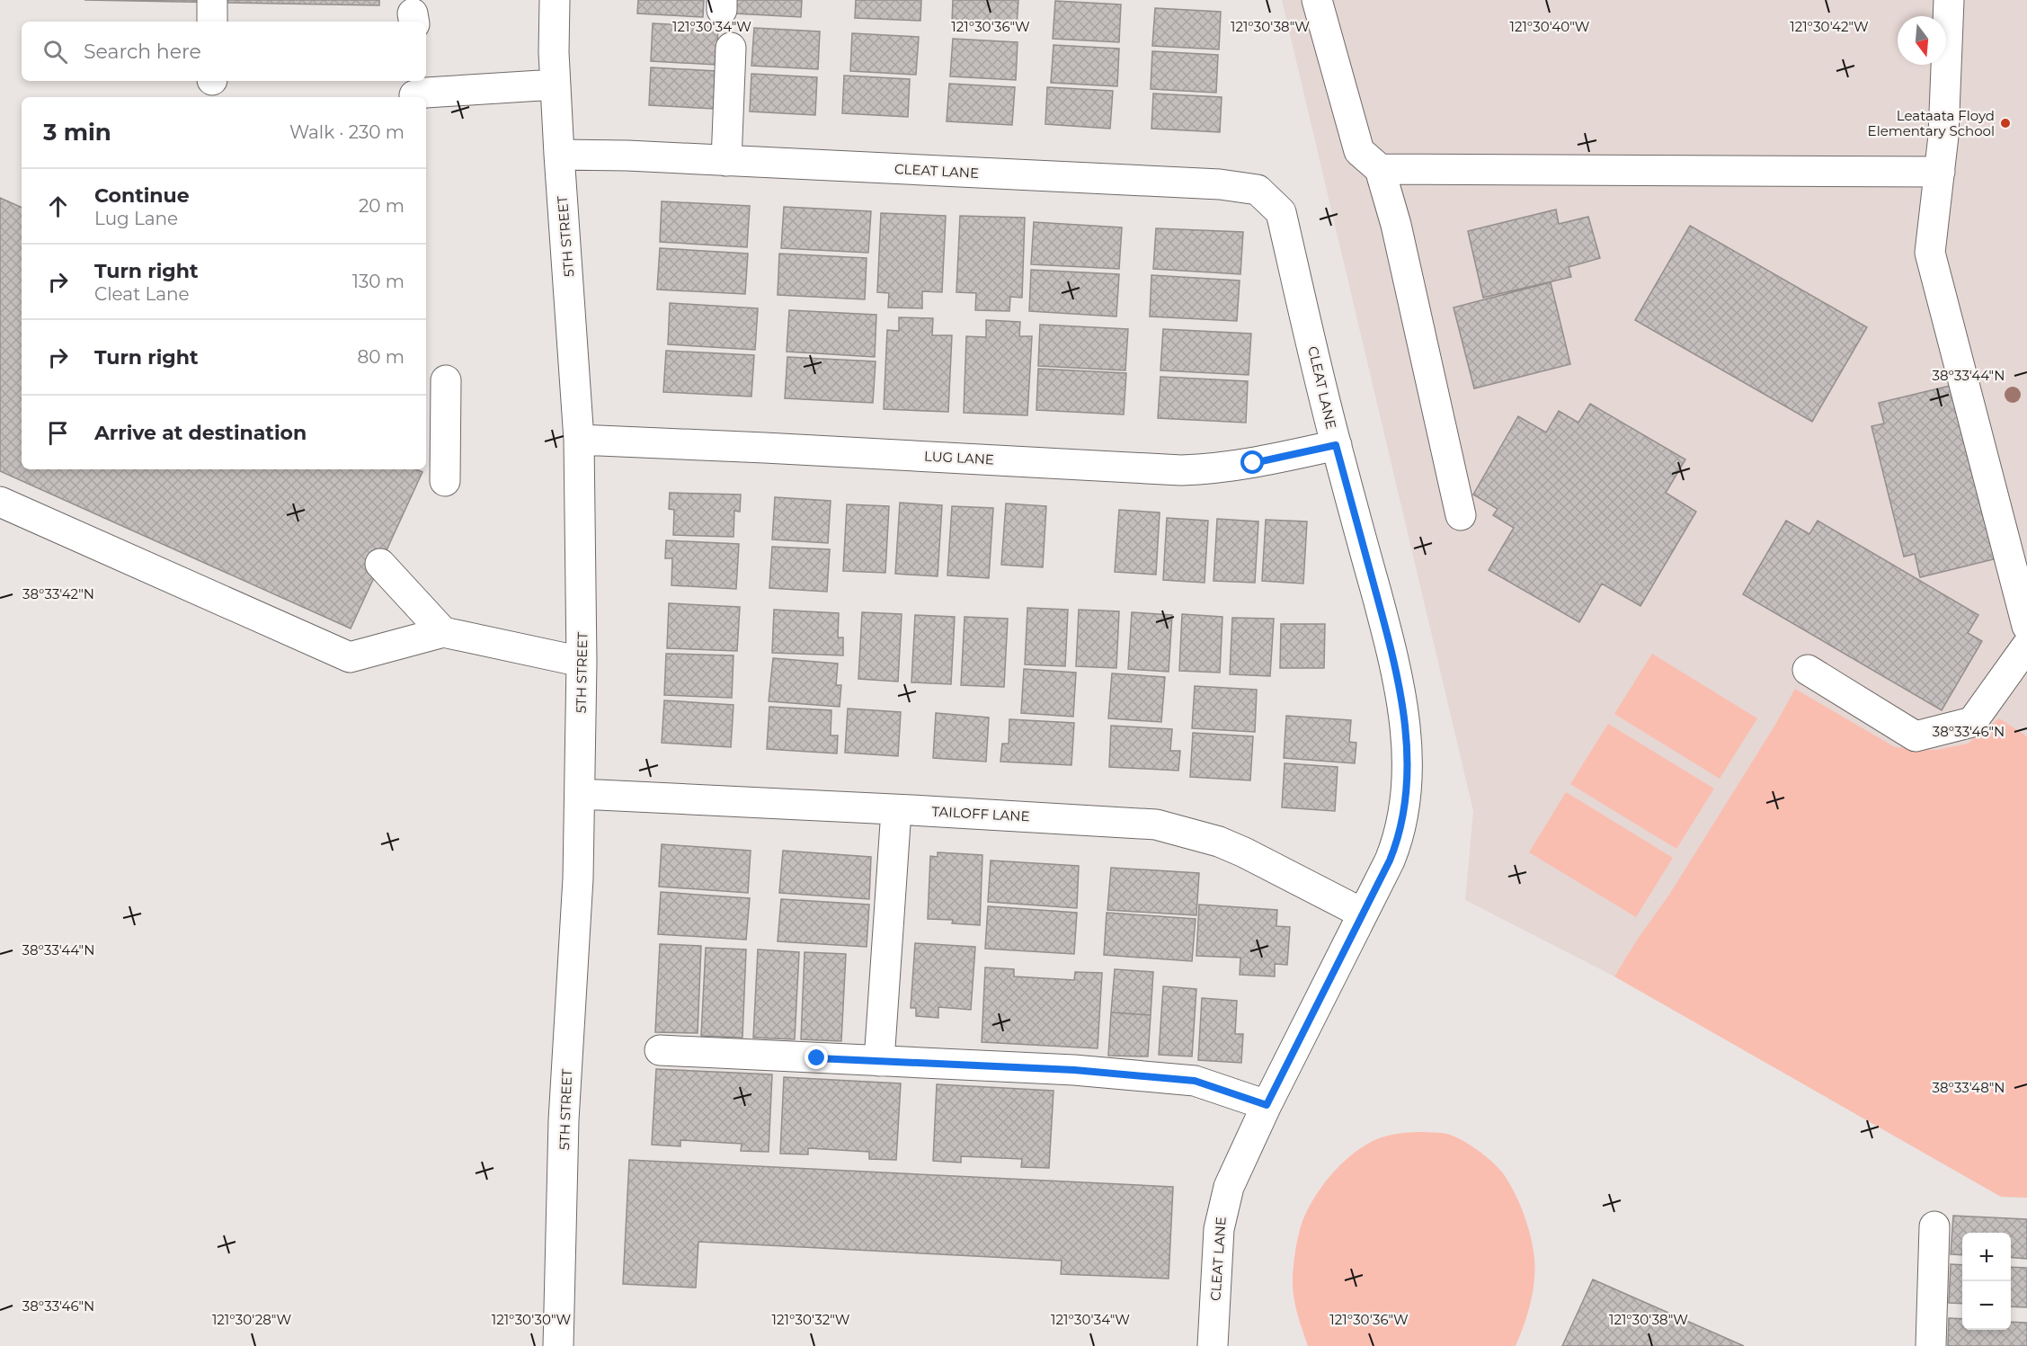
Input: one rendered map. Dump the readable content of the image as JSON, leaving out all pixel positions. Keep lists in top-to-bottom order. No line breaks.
{"streets":{"street":["CLEAT LANE","5TH STREET","LUG LANE","TAILOFF LANE"]},"crossings":[["CLEAT LANE","5TH STREET"],["CLEAT LANE","LUG LANE"],["CLEAT LANE","TAILOFF LANE"],["5TH STREET","LUG LANE"],["5TH STREET","TAILOFF LANE"]],"places":["Leataata Floyd Elementary School"],"north":"bottom","page":{"search":"Search here","heading":["3 min","Walk · 230 m"],"list":[["Continue","Lug Lane","20 m"],["Turn right","Cleat Lane","130 m"],["Turn right","80 m"],"Arrive at destination"],"map_buttons":["+","−"]},"coordinates":["121°30'34\"W","121°30'36\"W","121°30'38\"W","121°30'40\"W","121°30'42\"W","38°33'44\"N","38°33'42\"N","38°33'46\"N","38°33'48\"N","121°30'28\"W","121°30'30\"W","121°30'32\"W"]}
